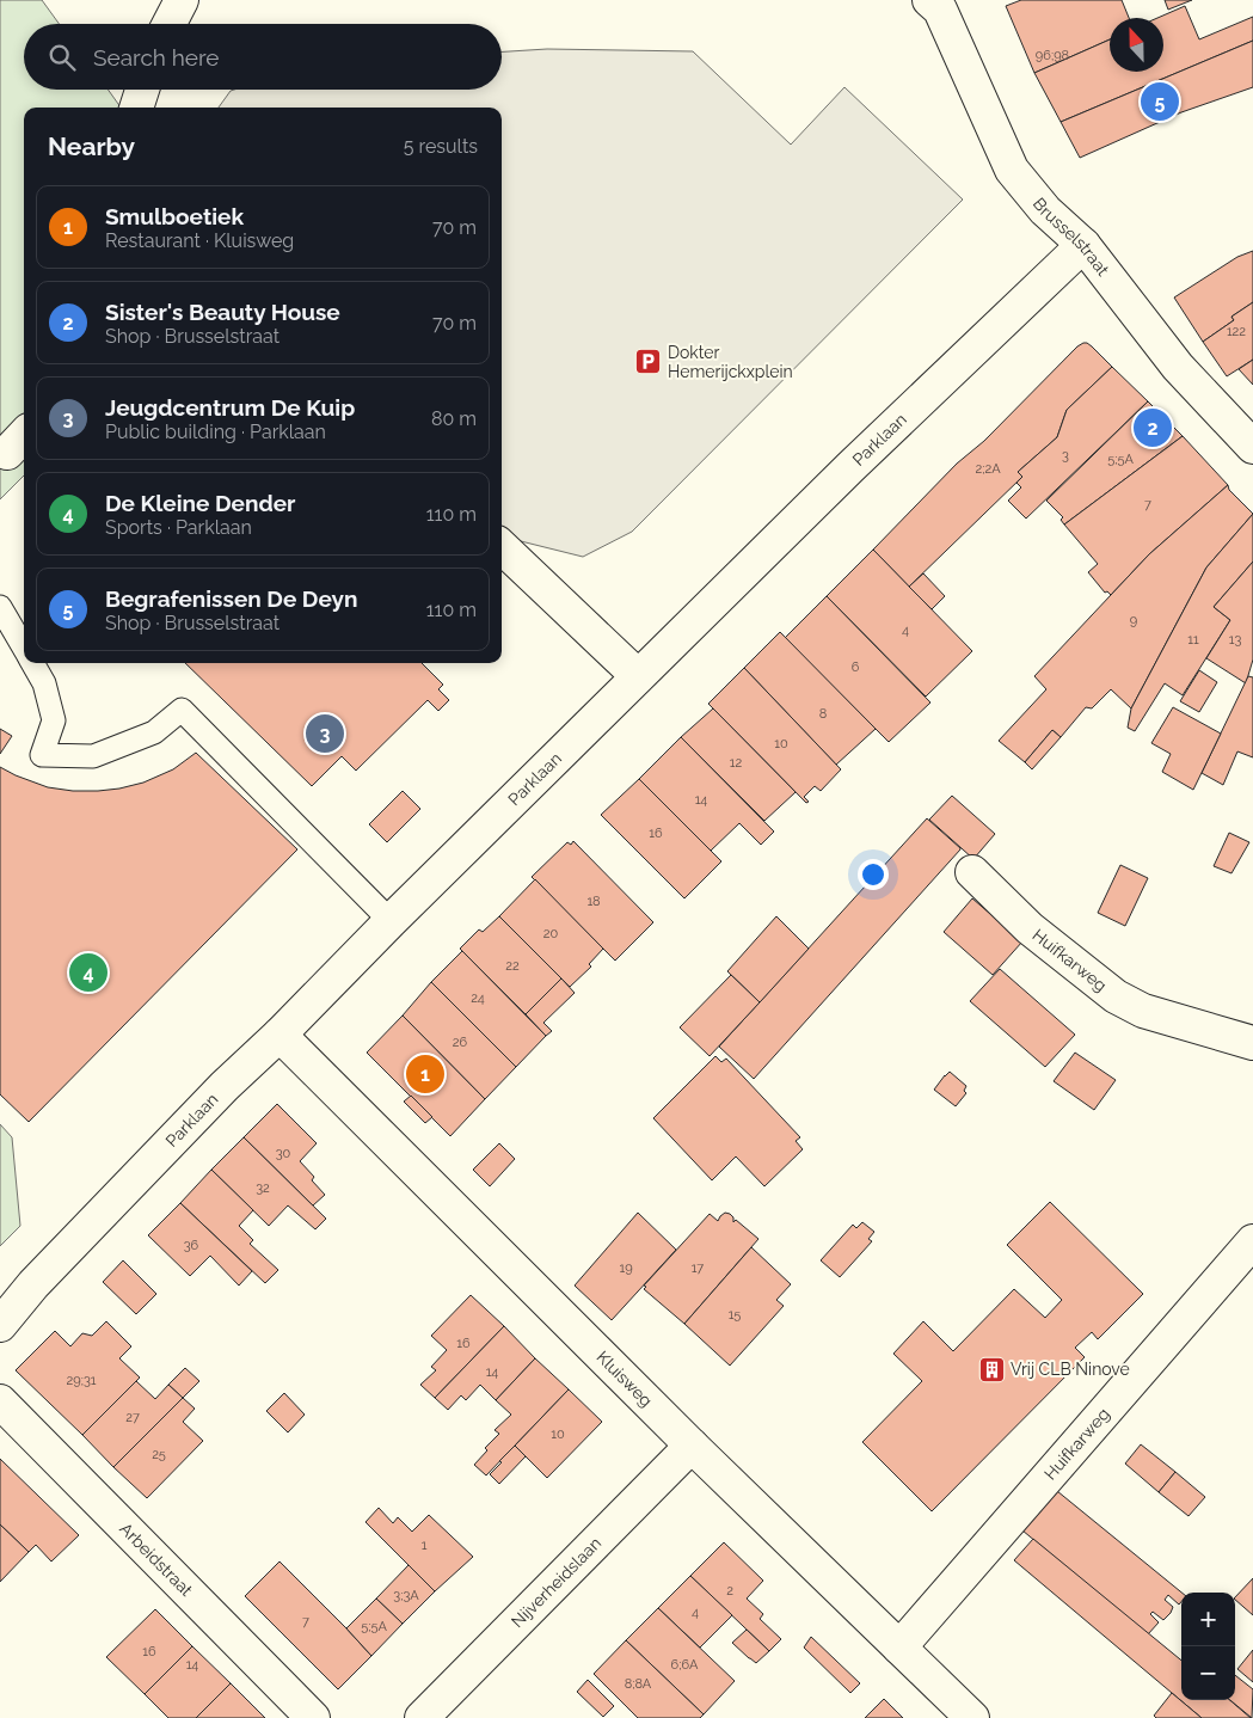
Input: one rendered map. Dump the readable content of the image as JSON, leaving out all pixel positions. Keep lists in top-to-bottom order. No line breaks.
{"streets":{"street":["Brusselstraat","Parklaan","Huifkarweg","Kluisweg","Arbeidstraat","Nijverheidslaan"]},"crossings":[["Brusselstraat","Parklaan"],["Parklaan","Kluisweg"],["Huifkarweg","Kluisweg"],["Kluisweg","Nijverheidslaan"]],"places":{"parking":["Dokter Hemerijckxplein"],"building":["Vrij CLB Ninove"]},"house_numbers":["96;98","122","3","5;5A","2;2A","7","9","4","11","13","6","8","10","12","14","16","18","20","22","24","26","30","32","36","19","17","15","16","14","29;31","27","10","25","1","2","3;3A","4","7","5;5A","16","14","6;6A","8;8A"],"north":"top","page":{"search":"Search here","pins":["5","2","3","4","1"],"heading":["Nearby","5 results"],"list":[{"mark":"1","name":"Smulboetiek","note":"Restaurant · Kluisweg","value":"70 m"},{"mark":"2","name":"Sister's Beauty House","note":"Shop · Brusselstraat","value":"70 m"},{"mark":"3","name":"Jeugdcentrum De Kuip","note":"Public building · Parklaan","value":"80 m"},{"mark":"4","name":"De Kleine Dender","note":"Sports · Parklaan","value":"110 m"},{"mark":"5","name":"Begrafenissen De Deyn","note":"Shop · Brusselstraat","value":"110 m"}],"map_buttons":["+","−"]}}
